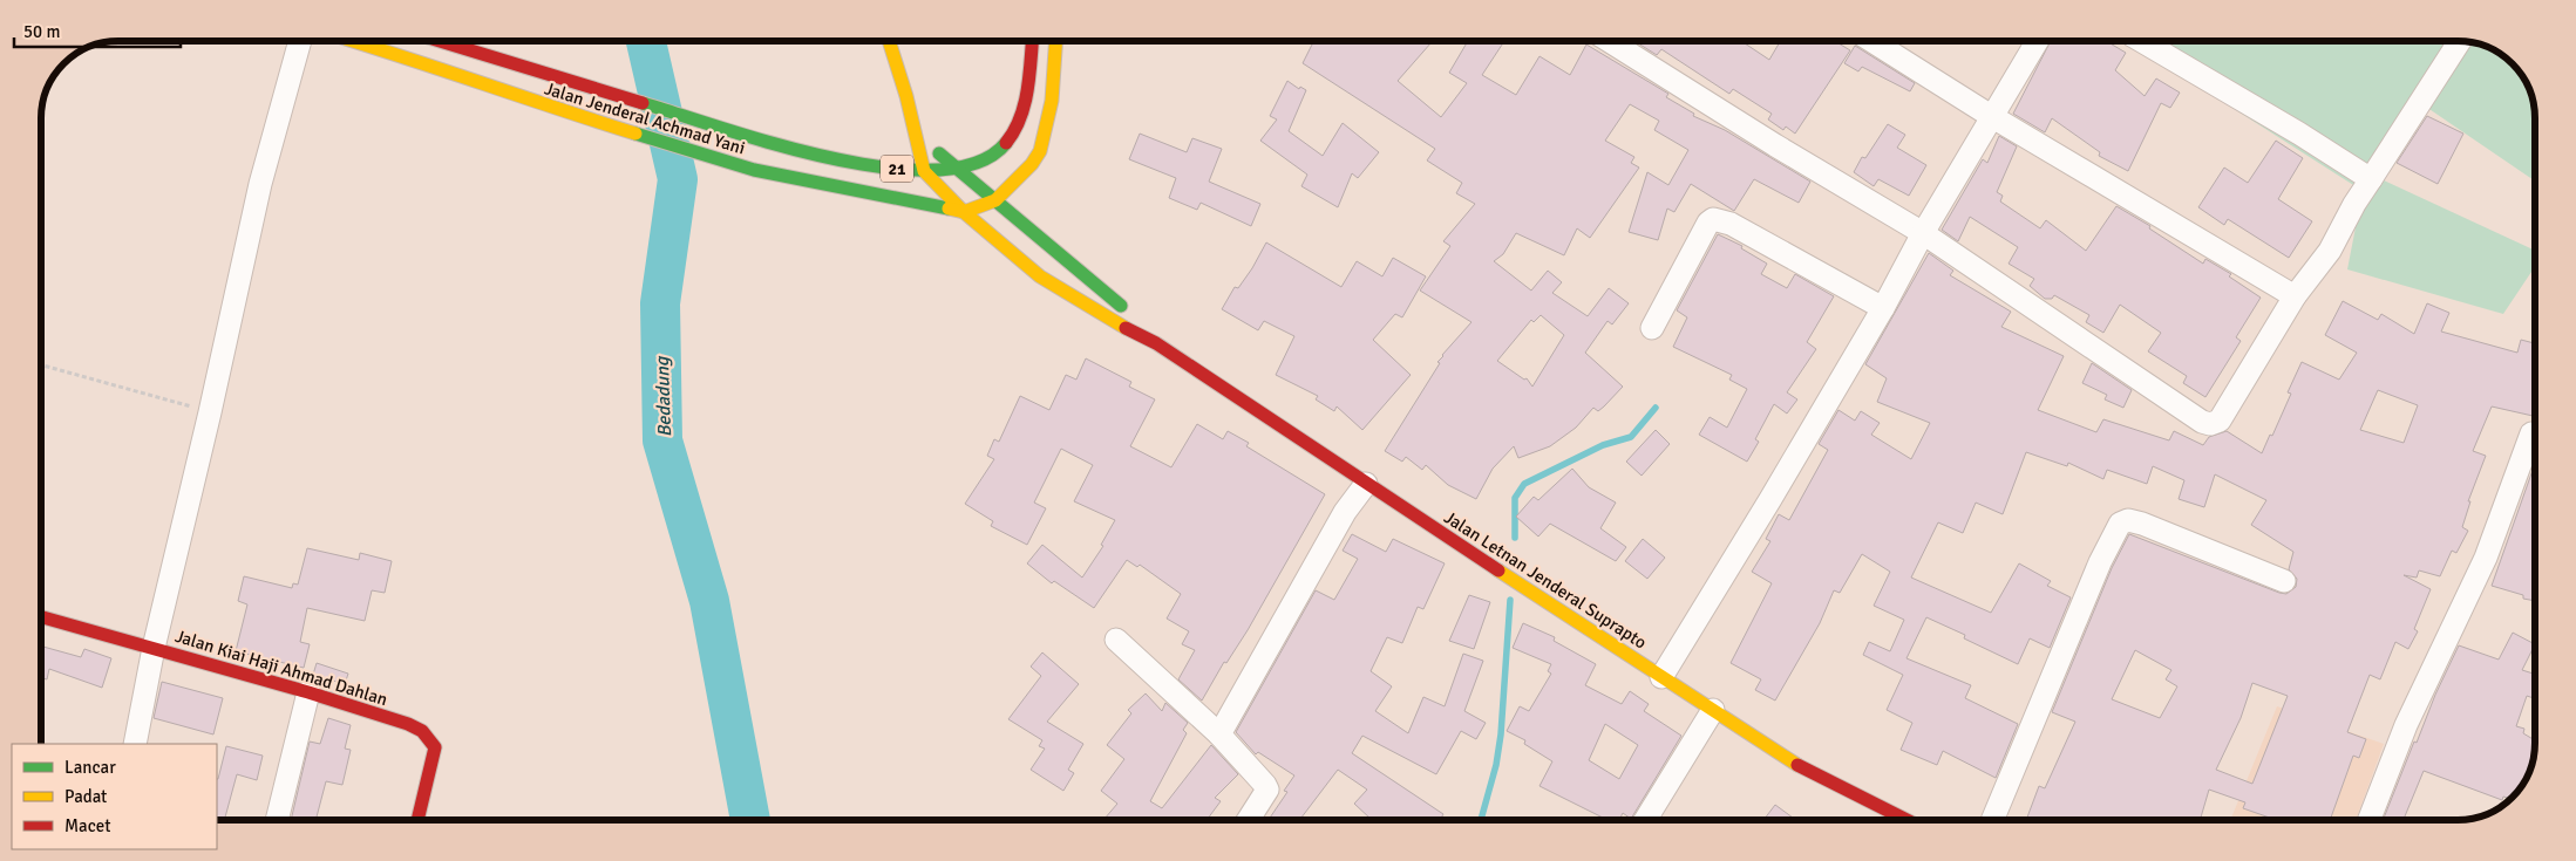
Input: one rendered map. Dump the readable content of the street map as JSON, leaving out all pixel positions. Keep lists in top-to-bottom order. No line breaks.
{"streets":{"main road":["Jalan Jenderal Achmad Yani","21","Jalan Letnan Jenderal Suprapto","Jalan Kiai Haji Ahmad Dahlan"]},"crossings":[["Jalan Jenderal Achmad Yani","Jalan Letnan Jenderal Suprapto"]],"water":["Bedadung"],"legend":["Lancar","Padat","Macet"],"scale_bar":"50 m"}
